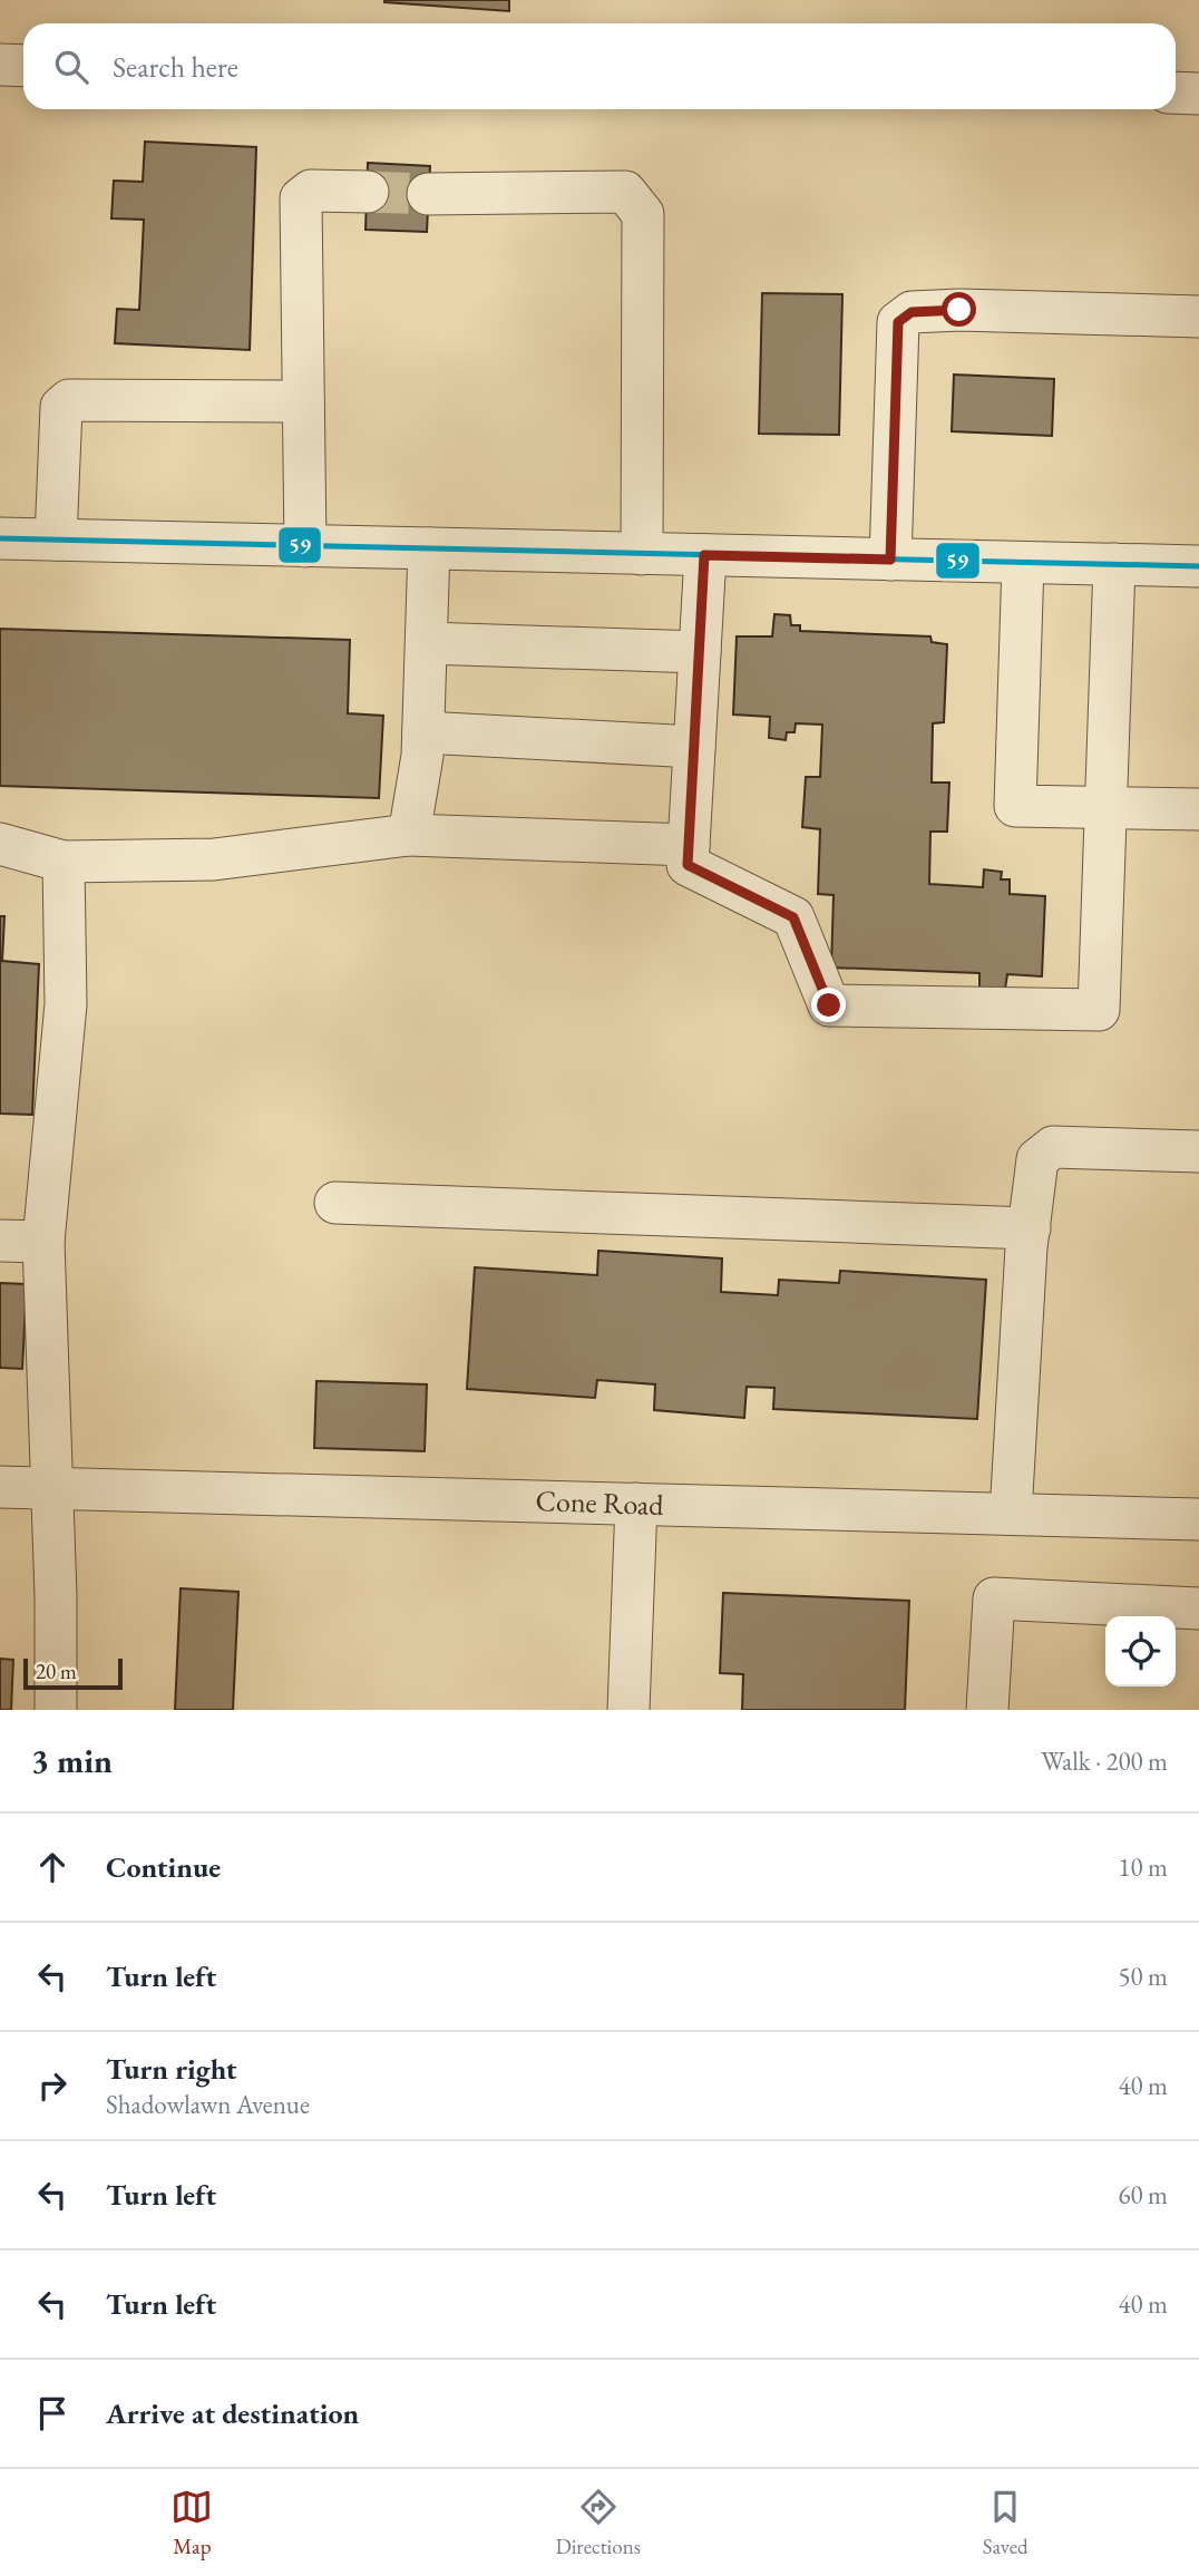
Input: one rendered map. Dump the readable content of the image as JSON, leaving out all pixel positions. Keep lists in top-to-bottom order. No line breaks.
{"streets":{"street":["Cone Road"]},"lines":["transit line 59"],"scale_bar":"20 m","page":{"search":"Search here","scale":"20 m","heading":["3 min","Walk · 200 m"],"list":[["Continue","10 m"],["Turn left","50 m"],["Turn right","Shadowlawn Avenue","40 m"],["Turn left","60 m"],["Turn left","40 m"],"Arrive at destination"],"nav":["Map","Directions","Saved"]}}
